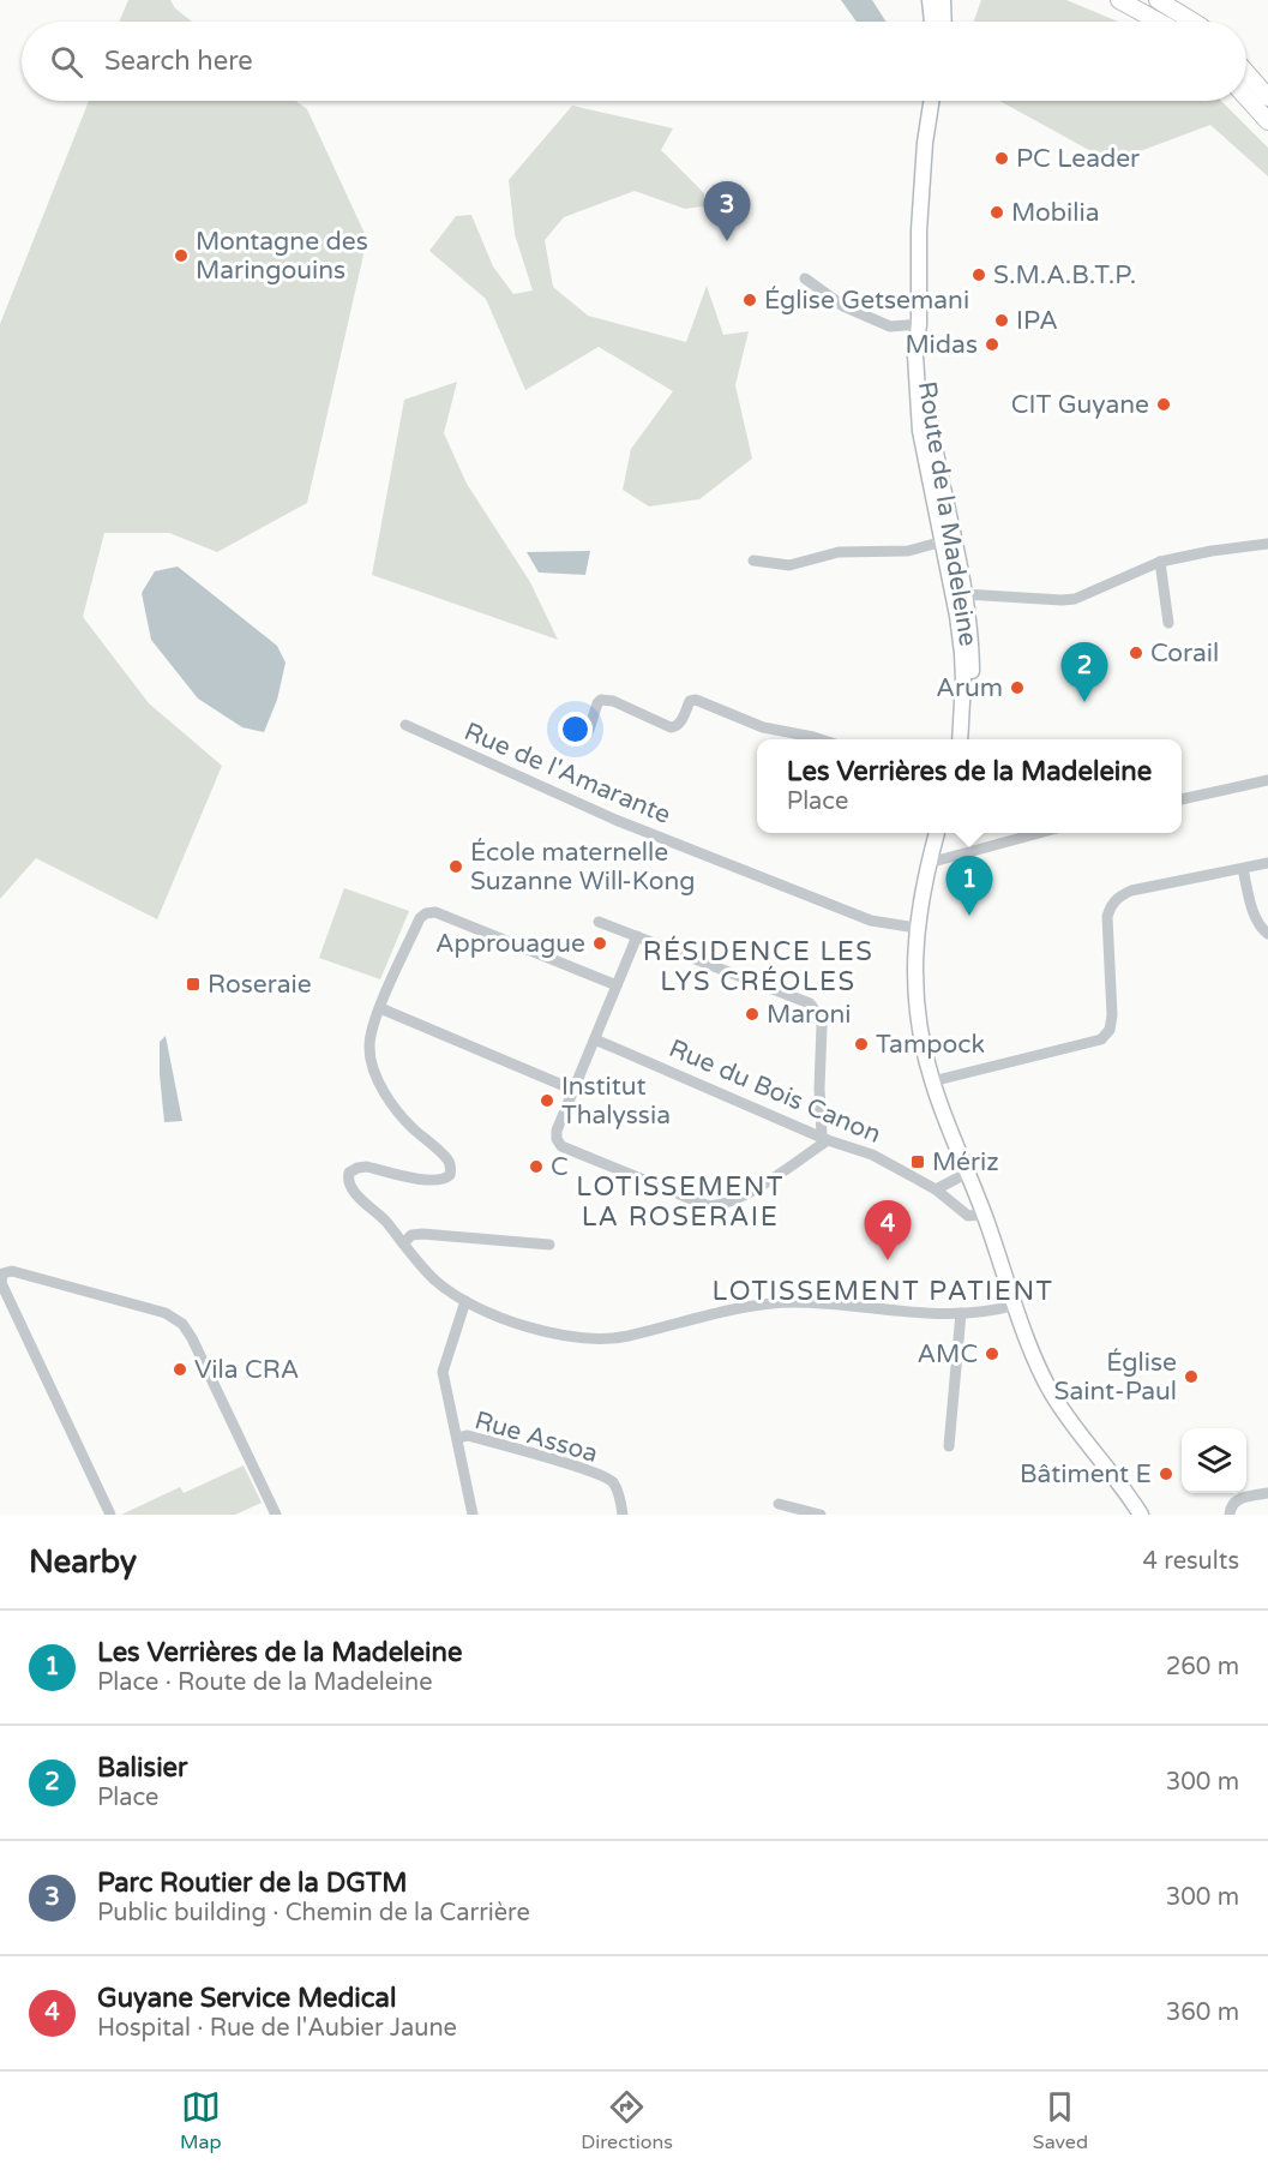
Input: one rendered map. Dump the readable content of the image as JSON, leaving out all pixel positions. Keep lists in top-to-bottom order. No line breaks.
{"streets":{"main road":["Route de la Madeleine"],"street":["Rue de l'Amarante","Rue du Bois Canon","Rue Assoa"]},"districts":["RÉSIDENCE LES LYS CRÉOLES","LOTISSEMENT LA ROSERAIE","LOTISSEMENT PATIENT"],"places":{"other":["PC Leader","Mobilia","Montagne des Maringouins","S.M.A.B.T.P.","Église Getsemani","IPA","Midas","CIT Guyane","Corail","Arum","École maternelle Suzanne Will-Kong","Approuague","Maroni","Tampock","Institut Thalyssia","C","AMC","Vila CRA","Église Saint-Paul","Bâtiment E"],"transit":["Roseraie","Mériz"]},"page":{"search":"Search here","pins":["3","2","1","4"],"popup":["Les Verrières de la Madeleine","Place"],"heading":["Nearby","4 results"],"list":[{"mark":"1","name":"Les Verrières de la Madeleine","note":"Place · Route de la Madeleine","value":"260 m"},{"mark":"2","name":"Balisier","note":"Place","value":"300 m"},{"mark":"3","name":"Parc Routier de la DGTM","note":"Public building · Chemin de la Carrière","value":"300 m"},{"mark":"4","name":"Guyane Service Medical","note":"Hospital · Rue de l'Aubier Jaune","value":"360 m"}],"nav":["Map","Directions","Saved"]}}
